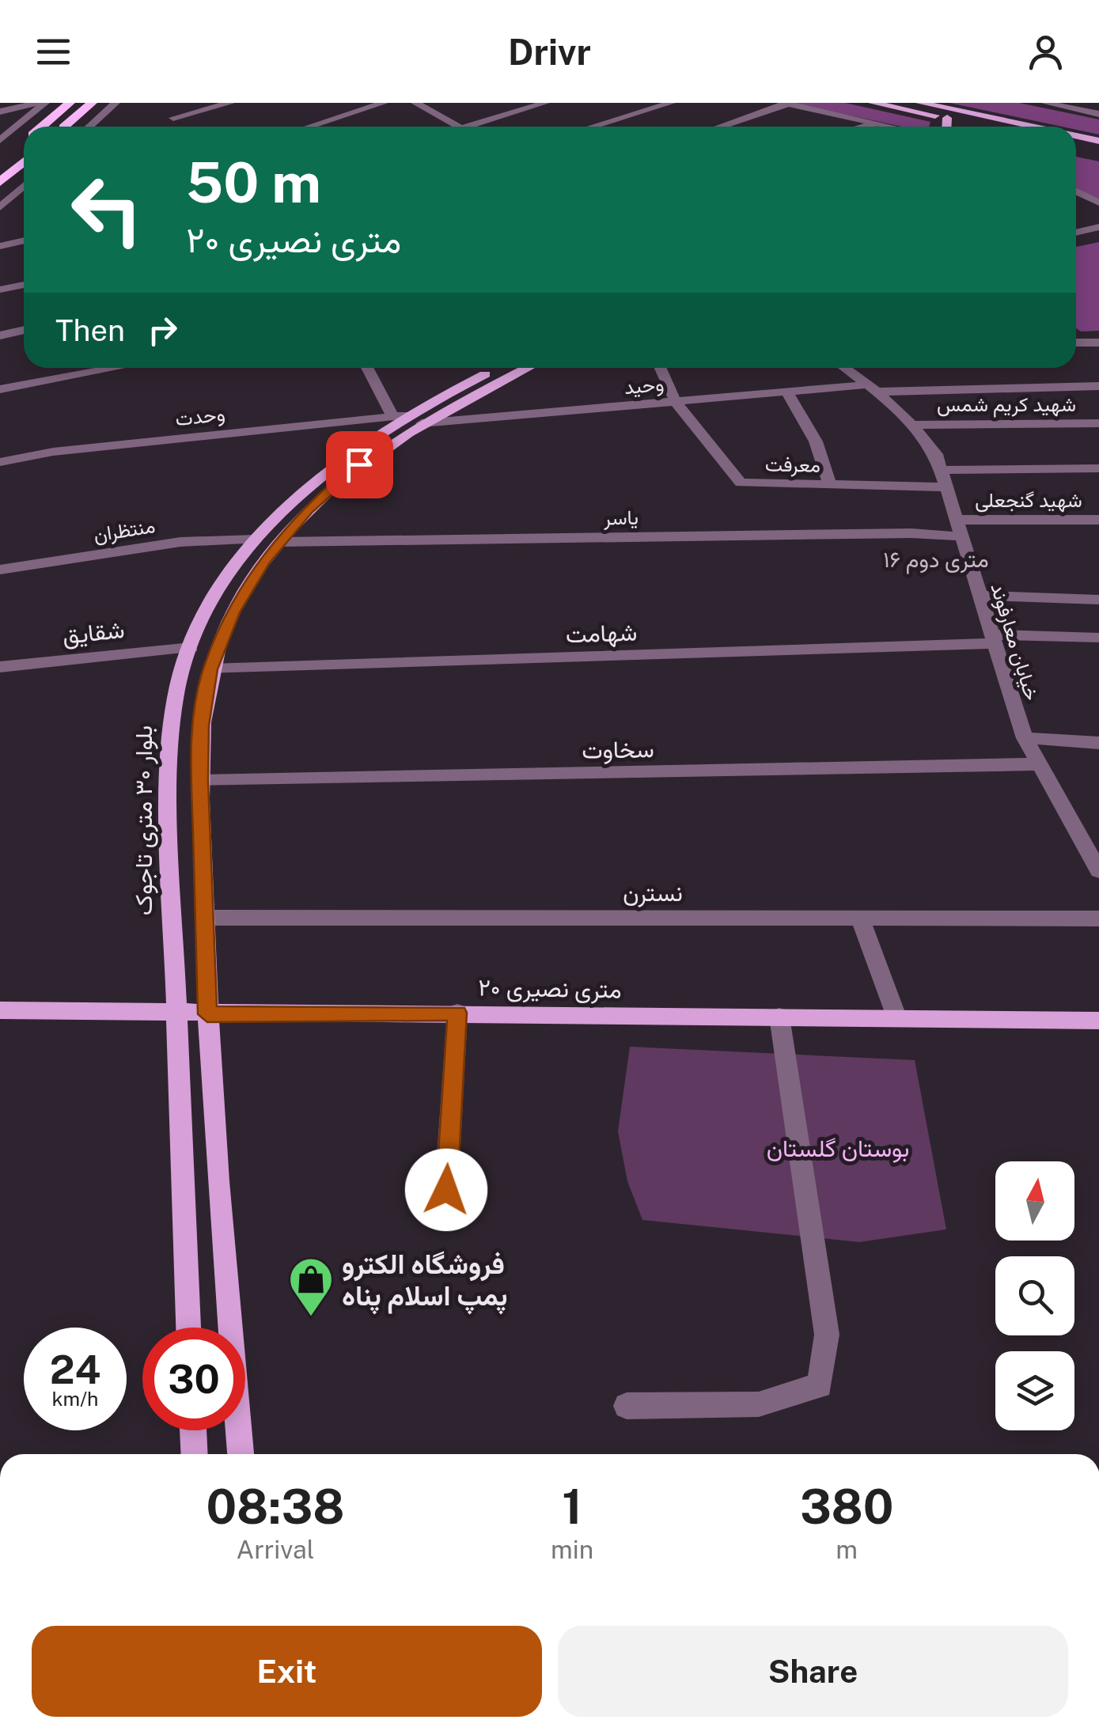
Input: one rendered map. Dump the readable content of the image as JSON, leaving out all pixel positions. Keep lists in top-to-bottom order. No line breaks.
{"streets":{"main road":["بلوار ۳۰ متری تاجوک","۲۰ متری نصیری"],"street":["وحید","شهید کریم شمس","وحدت","معرفت","شهید گنجعلی","یاسر","منتظران","شقایق","شهامت","خیابان معارفوند","سخاوت","نسترن"]},"crossings":[["وحید","وحدت"],["وحید","معرفت"],["وحید","خیابان معارفوند"],["وحید","بلوار ۳۰ متری تاجوک"],["شهید کریم شمس","خیابان معارفوند"],["وحدت","بلوار ۳۰ متری تاجوک"],["معرفت","خیابان معارفوند"],["شهید گنجعلی","خیابان معارفوند"],["یاسر","خیابان معارفوند"],["منتظران","بلوار ۳۰ متری تاجوک"],["شقایق","بلوار ۳۰ متری تاجوک"],["شهامت","خیابان معارفوند"],["خیابان معارفوند","سخاوت"],["بلوار ۳۰ متری تاجوک","۲۰ متری نصیری"]],"districts":["۱۶ متری دوم"],"parks":["بوستان گلستان"],"places":{"shop":["فروشگاه الکترو پمپ اسلام پناه"]},"north":"top","page":{"header":"Drivr","turn":["50 m","۲۰ متری نصیری"],"then":"Then","speed":"24 km/h","limit":"30","eta":["08:38","Arrival","1","min","380","m"],"buttons":["Exit","Share"]}}
